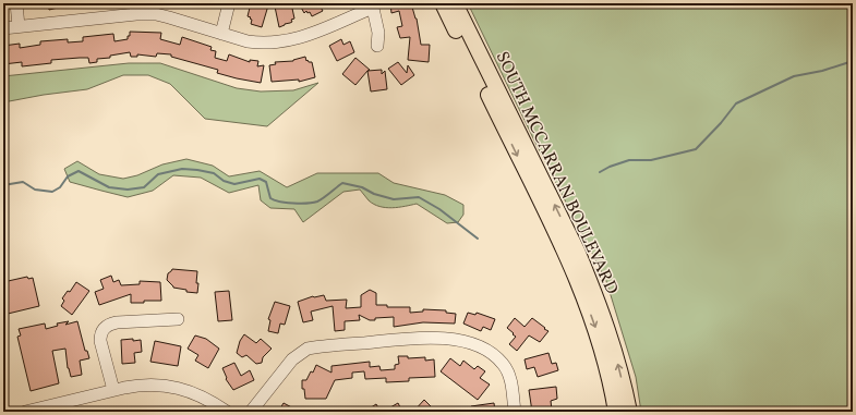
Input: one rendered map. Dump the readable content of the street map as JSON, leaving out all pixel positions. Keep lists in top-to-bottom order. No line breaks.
{"streets":{"main road":["SOUTH MCCARRAN BOULEVARD"]}}
